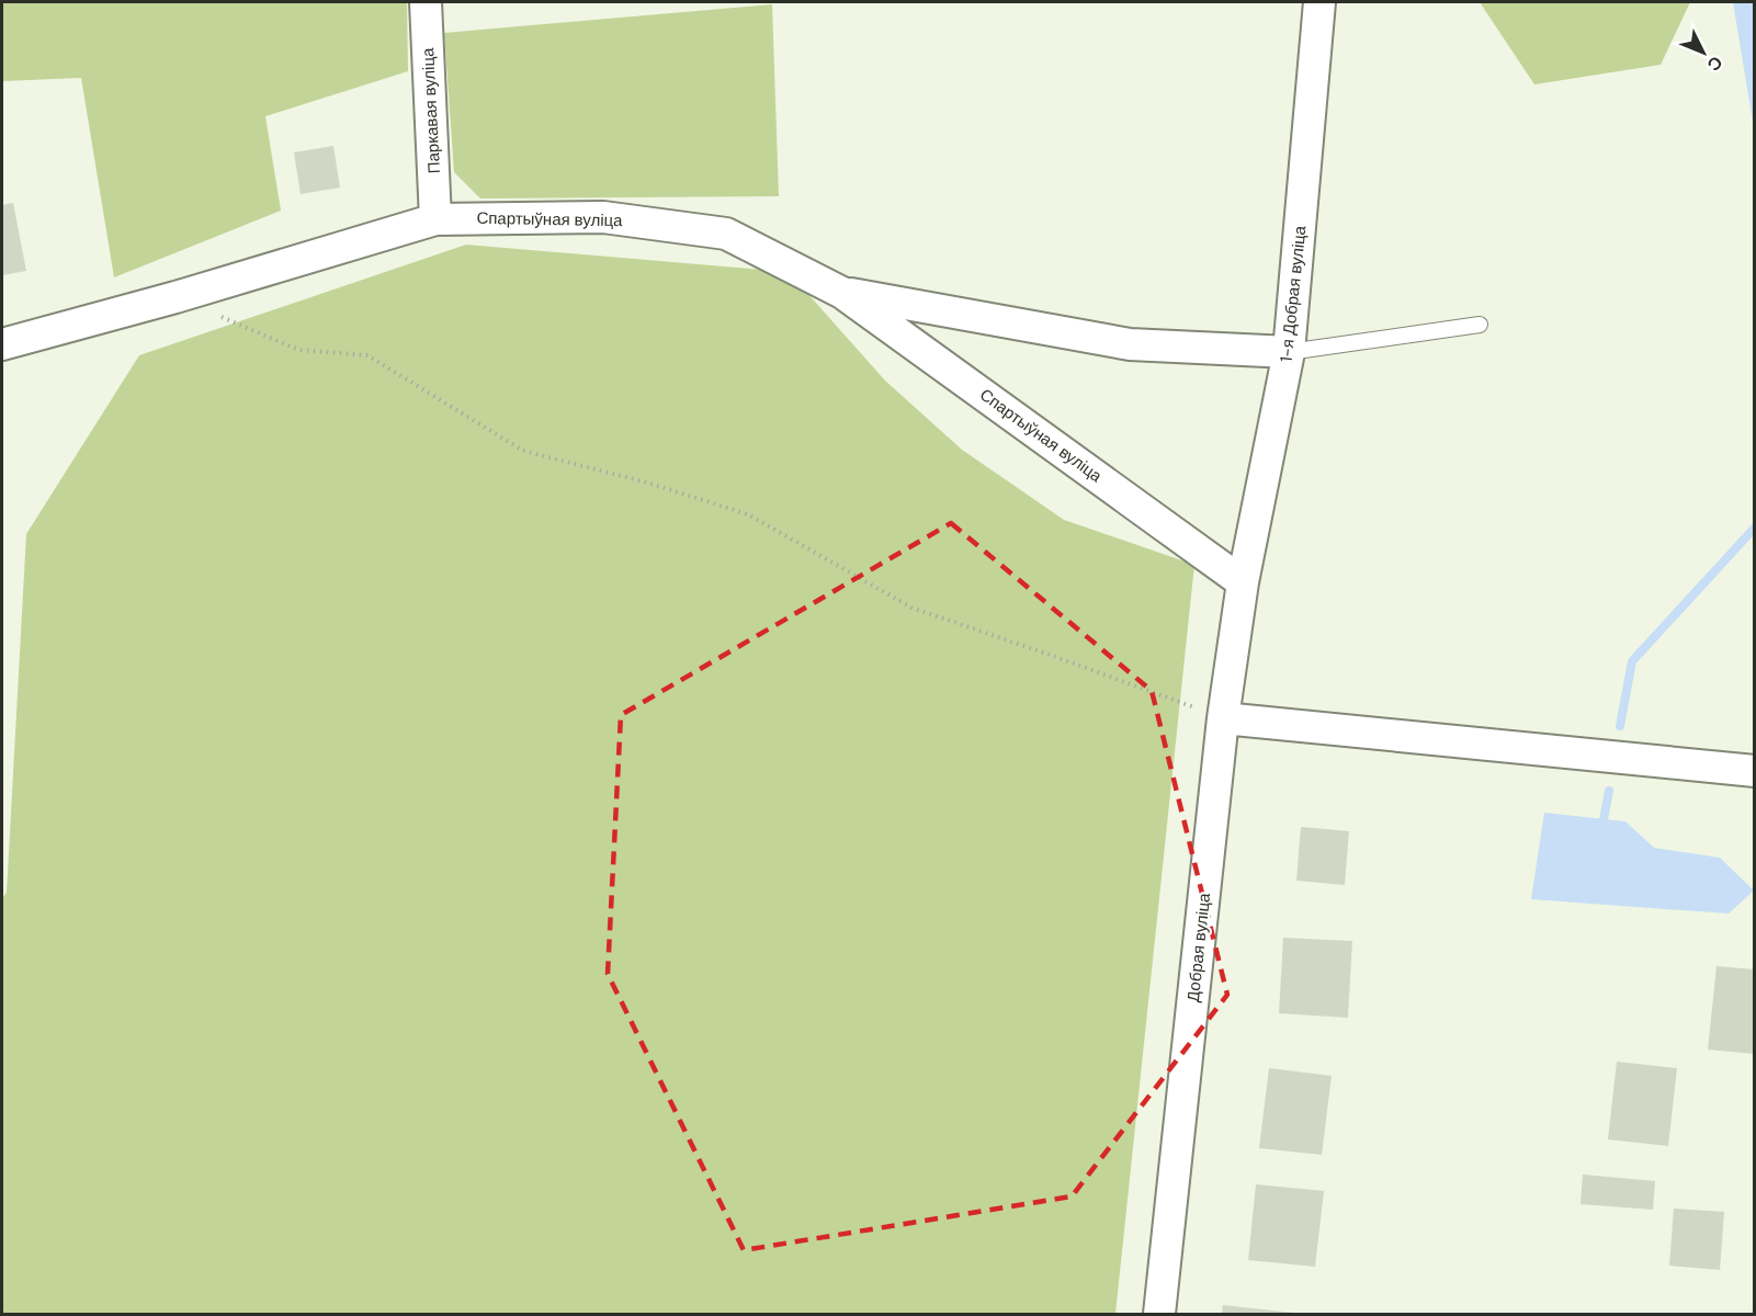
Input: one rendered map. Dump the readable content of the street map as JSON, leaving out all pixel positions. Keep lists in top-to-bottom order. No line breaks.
{"streets":{"street":["Паркавая вуліца","Спартыўная вуліца","1-я Добрая вуліца","Добрая вуліца"]},"crossings":[["Паркавая вуліца","Спартыўная вуліца"],["Спартыўная вуліца","1-я Добрая вуліца"],["Спартыўная вуліца","Добрая вуліца"],["1-я Добрая вуліца","Добрая вуліца"]],"north":"bottom right"}
